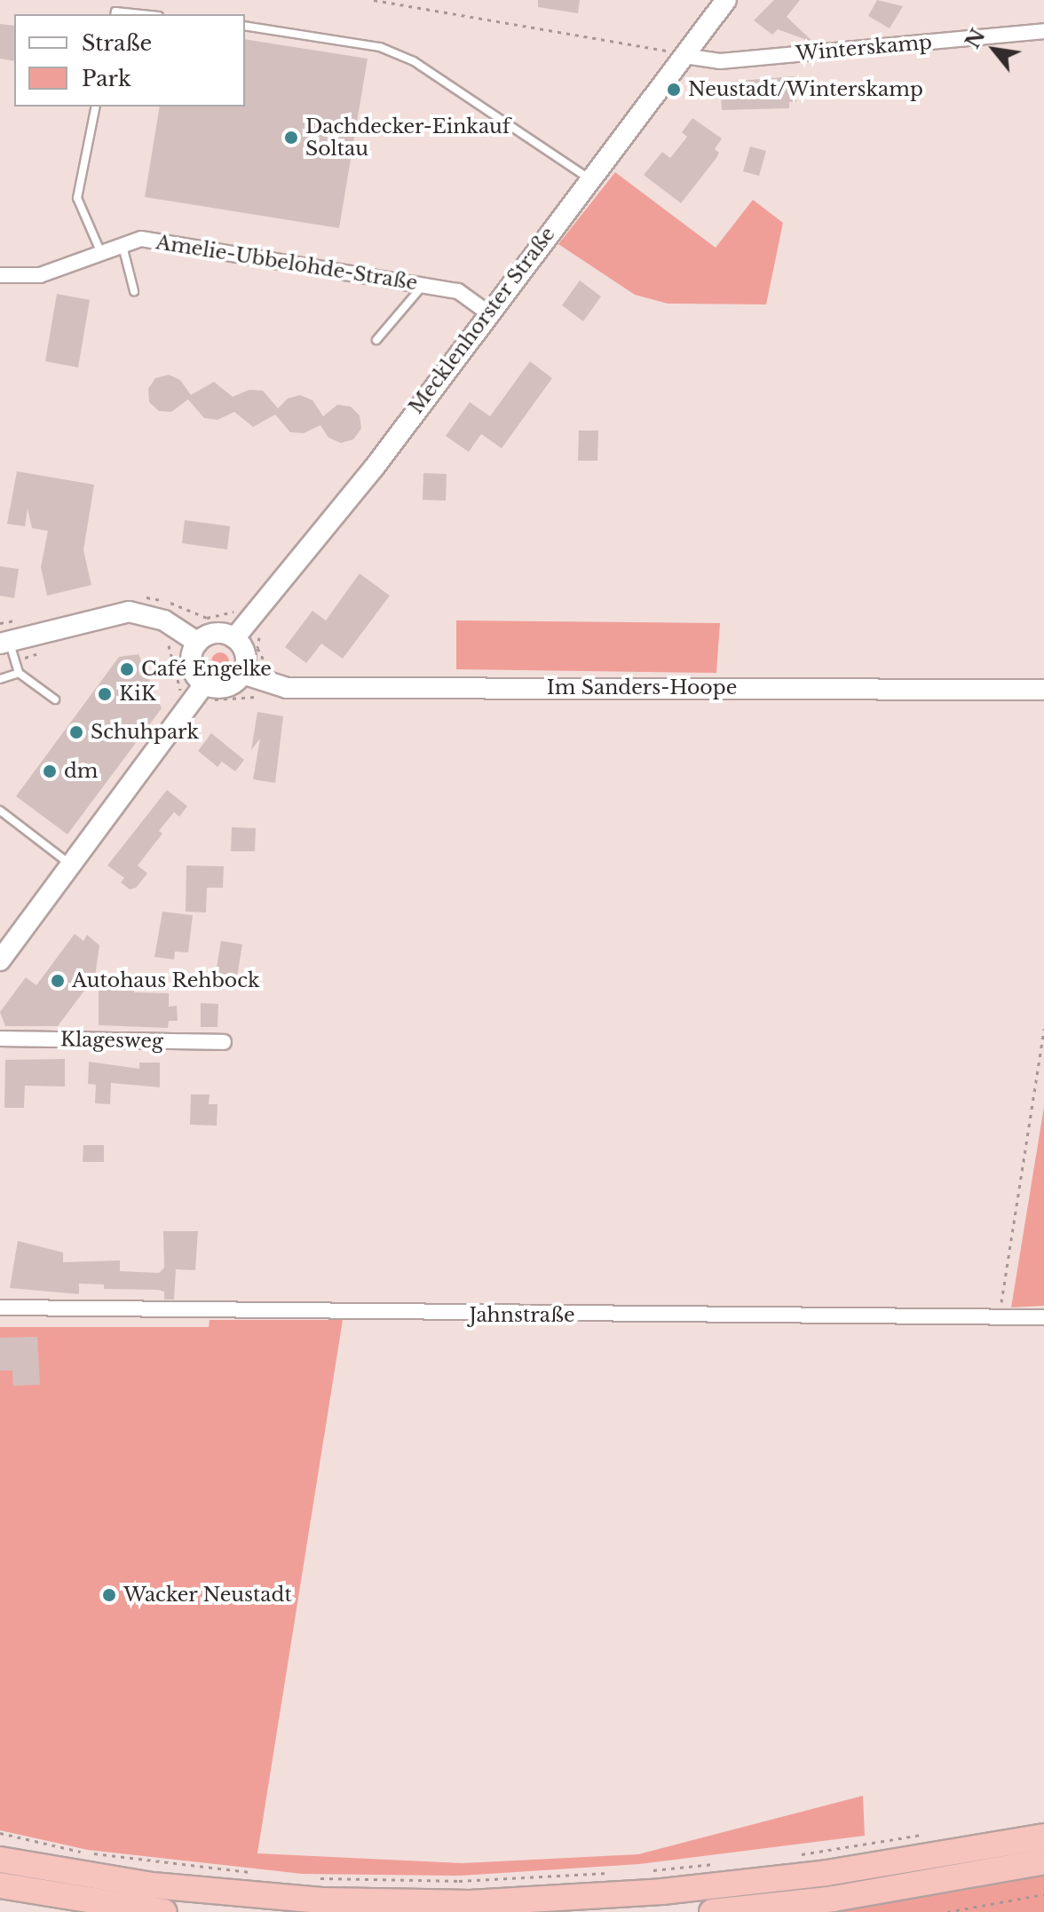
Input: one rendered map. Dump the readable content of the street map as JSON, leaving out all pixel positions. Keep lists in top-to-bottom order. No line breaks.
{"streets":{"street":["Winterskamp","Amelie-Ubbelohde-Straße","Mecklenhorster Straße","Im Sanders-Hoope","Klagesweg","Jahnstraße"]},"crossings":[["Winterskamp","Mecklenhorster Straße"],["Amelie-Ubbelohde-Straße","Mecklenhorster Straße"],["Mecklenhorster Straße","Im Sanders-Hoope"]],"places":["Neustadt/Winterskamp","Dachdecker-Einkauf Soltau","Café Engelke","KiK","Schuhpark","dm","Autohaus Rehbock","Wacker Neustadt"],"legend":["Straße","Park"],"north":"top left"}
